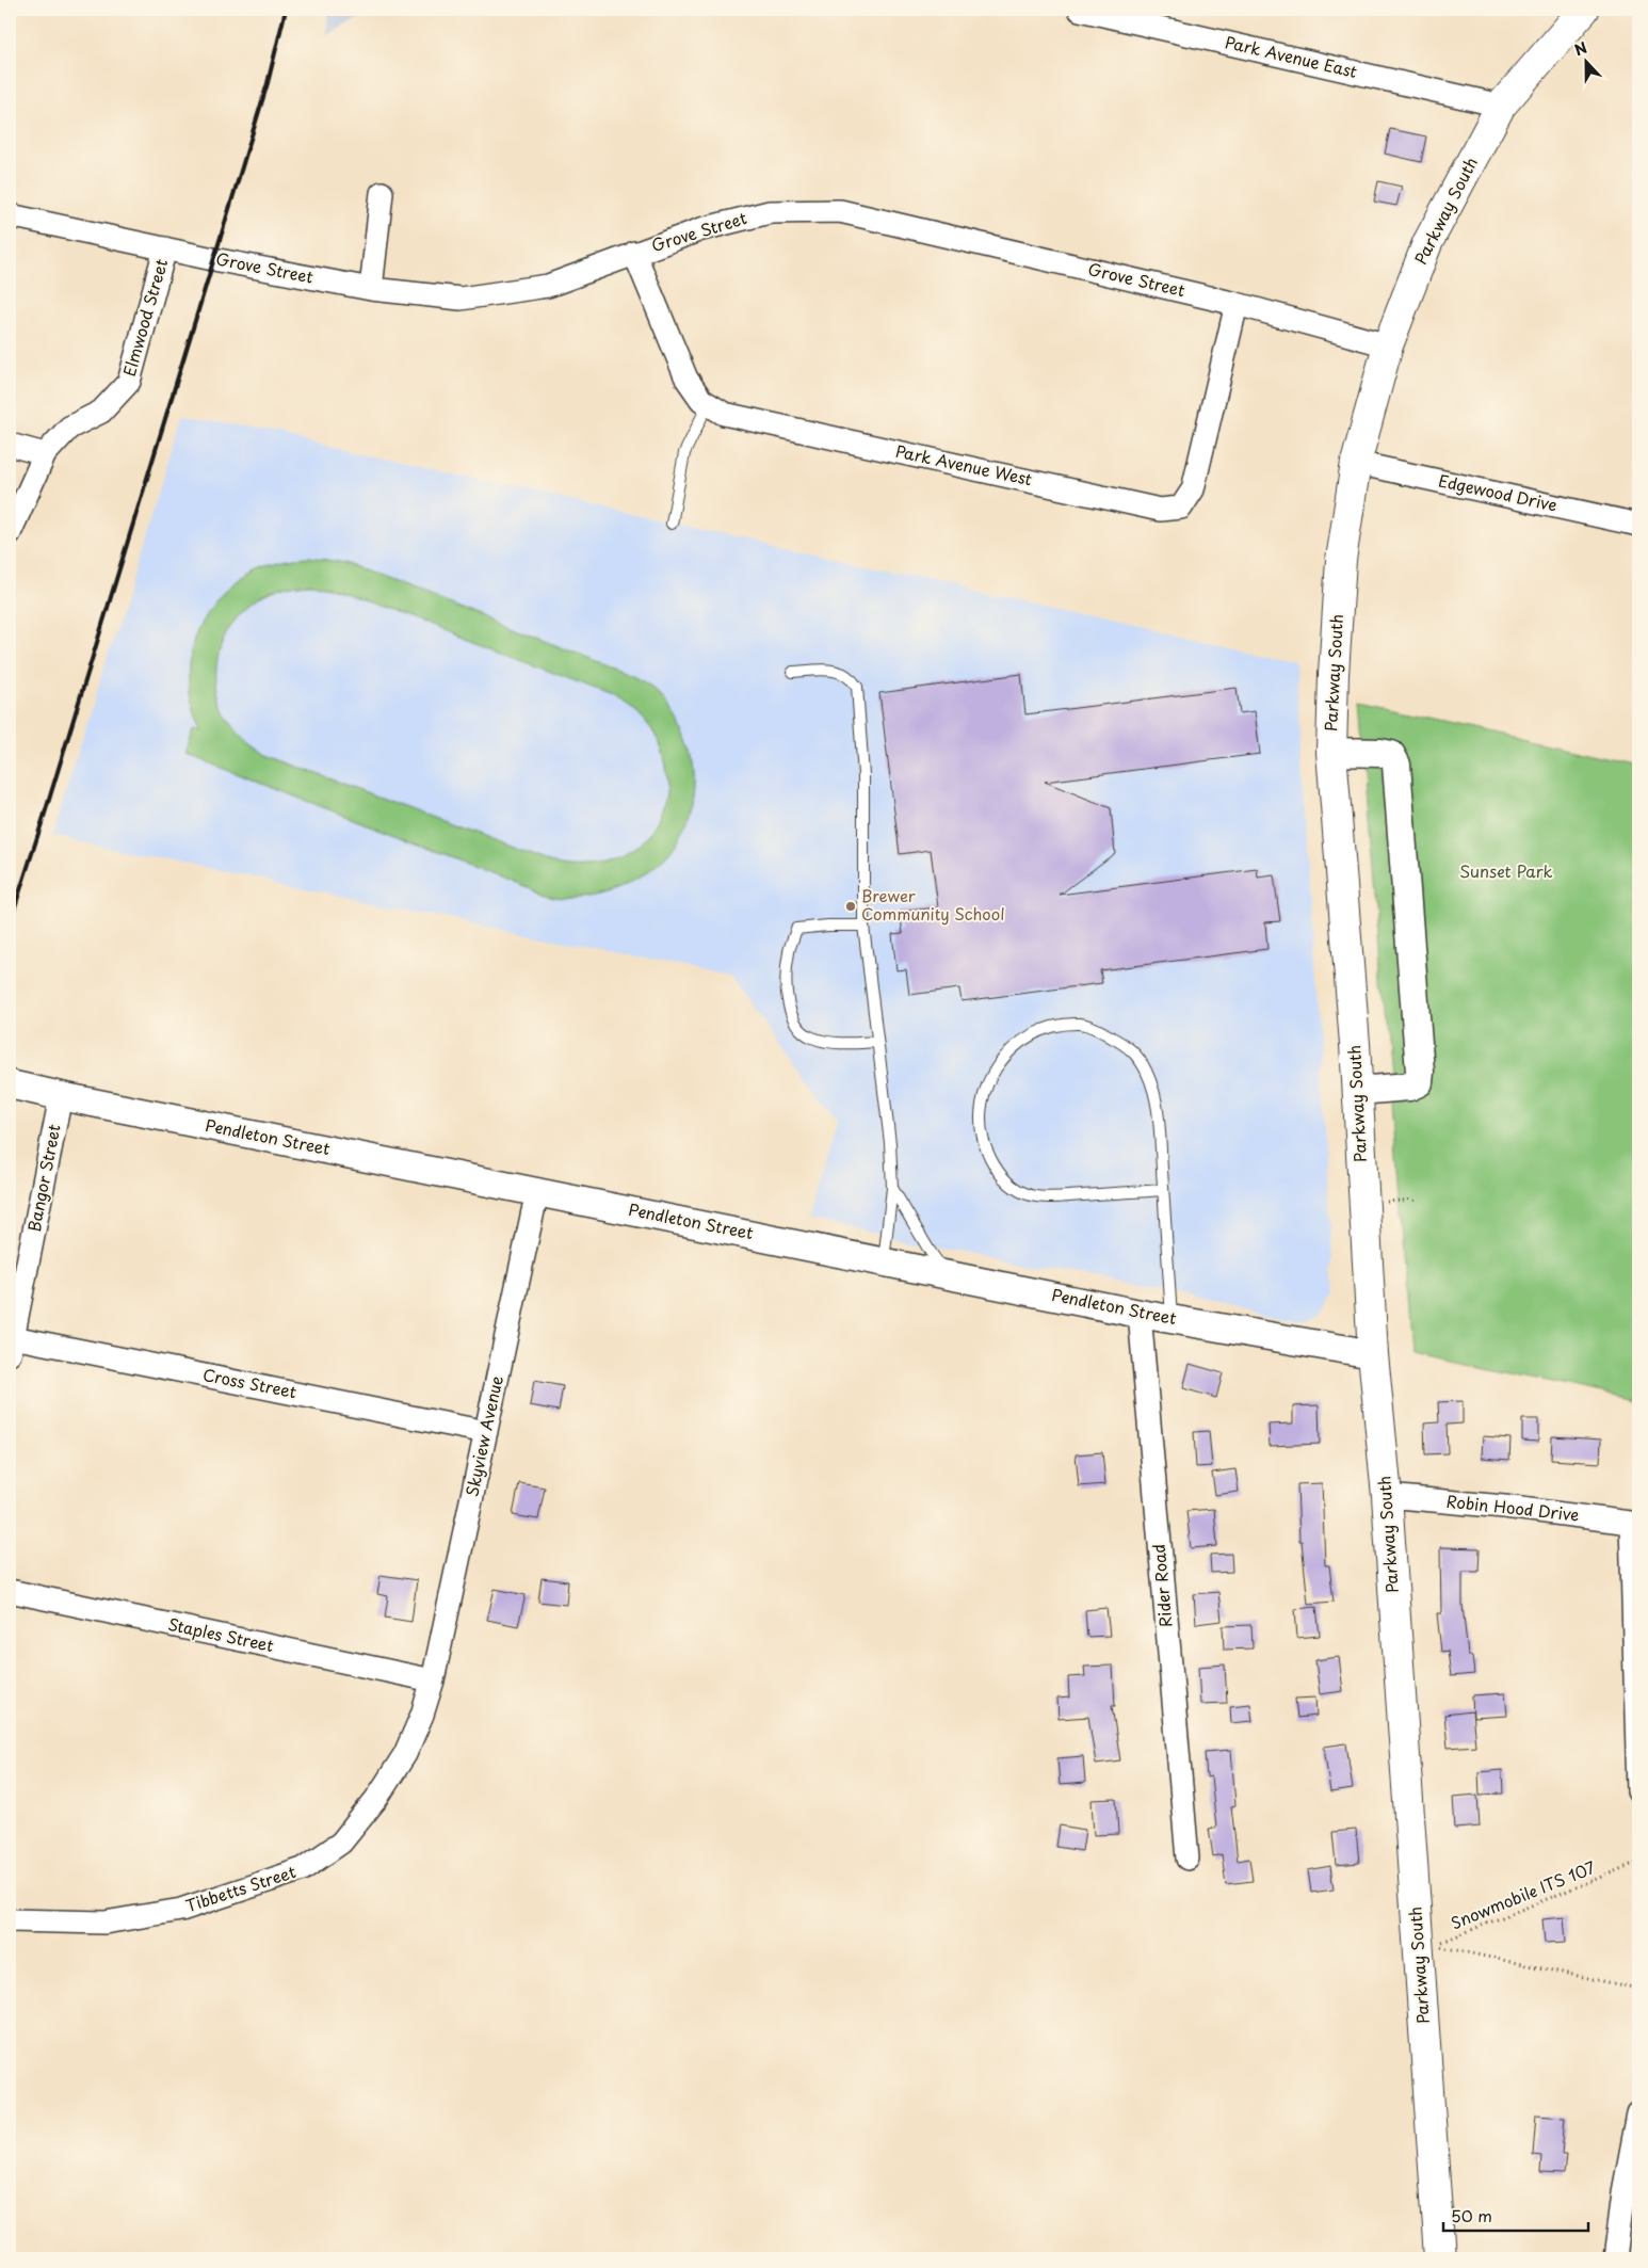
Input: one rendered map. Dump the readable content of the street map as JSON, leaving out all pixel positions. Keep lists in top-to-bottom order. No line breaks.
{"streets":{"main road":["Parkway South"],"street":["Park Avenue East","Grove Street","Elmwood Street","Park Avenue West","Edgewood Drive","Pendleton Street","Bangor Street","Cross Street","Skyview Avenue","Robin Hood Drive","Rider Road","Staples Street","Tibbetts Street"],"path":["Snowmobile ITS 107"]},"crossings":[["Park Avenue East","Parkway South"],["Parkway South","Grove Street"],["Parkway South","Edgewood Drive"],["Parkway South","Pendleton Street"],["Parkway South","Robin Hood Drive"],["Grove Street","Elmwood Street"],["Grove Street","Park Avenue West"],["Pendleton Street","Bangor Street"],["Pendleton Street","Skyview Avenue"],["Pendleton Street","Rider Road"],["Bangor Street","Cross Street"],["Cross Street","Skyview Avenue"],["Skyview Avenue","Staples Street"],["Skyview Avenue","Tibbetts Street"],["Staples Street","Tibbetts Street"]],"parks":["Sunset Park"],"places":["Brewer Community School"],"scale_bar":"50 m","north":"top"}
